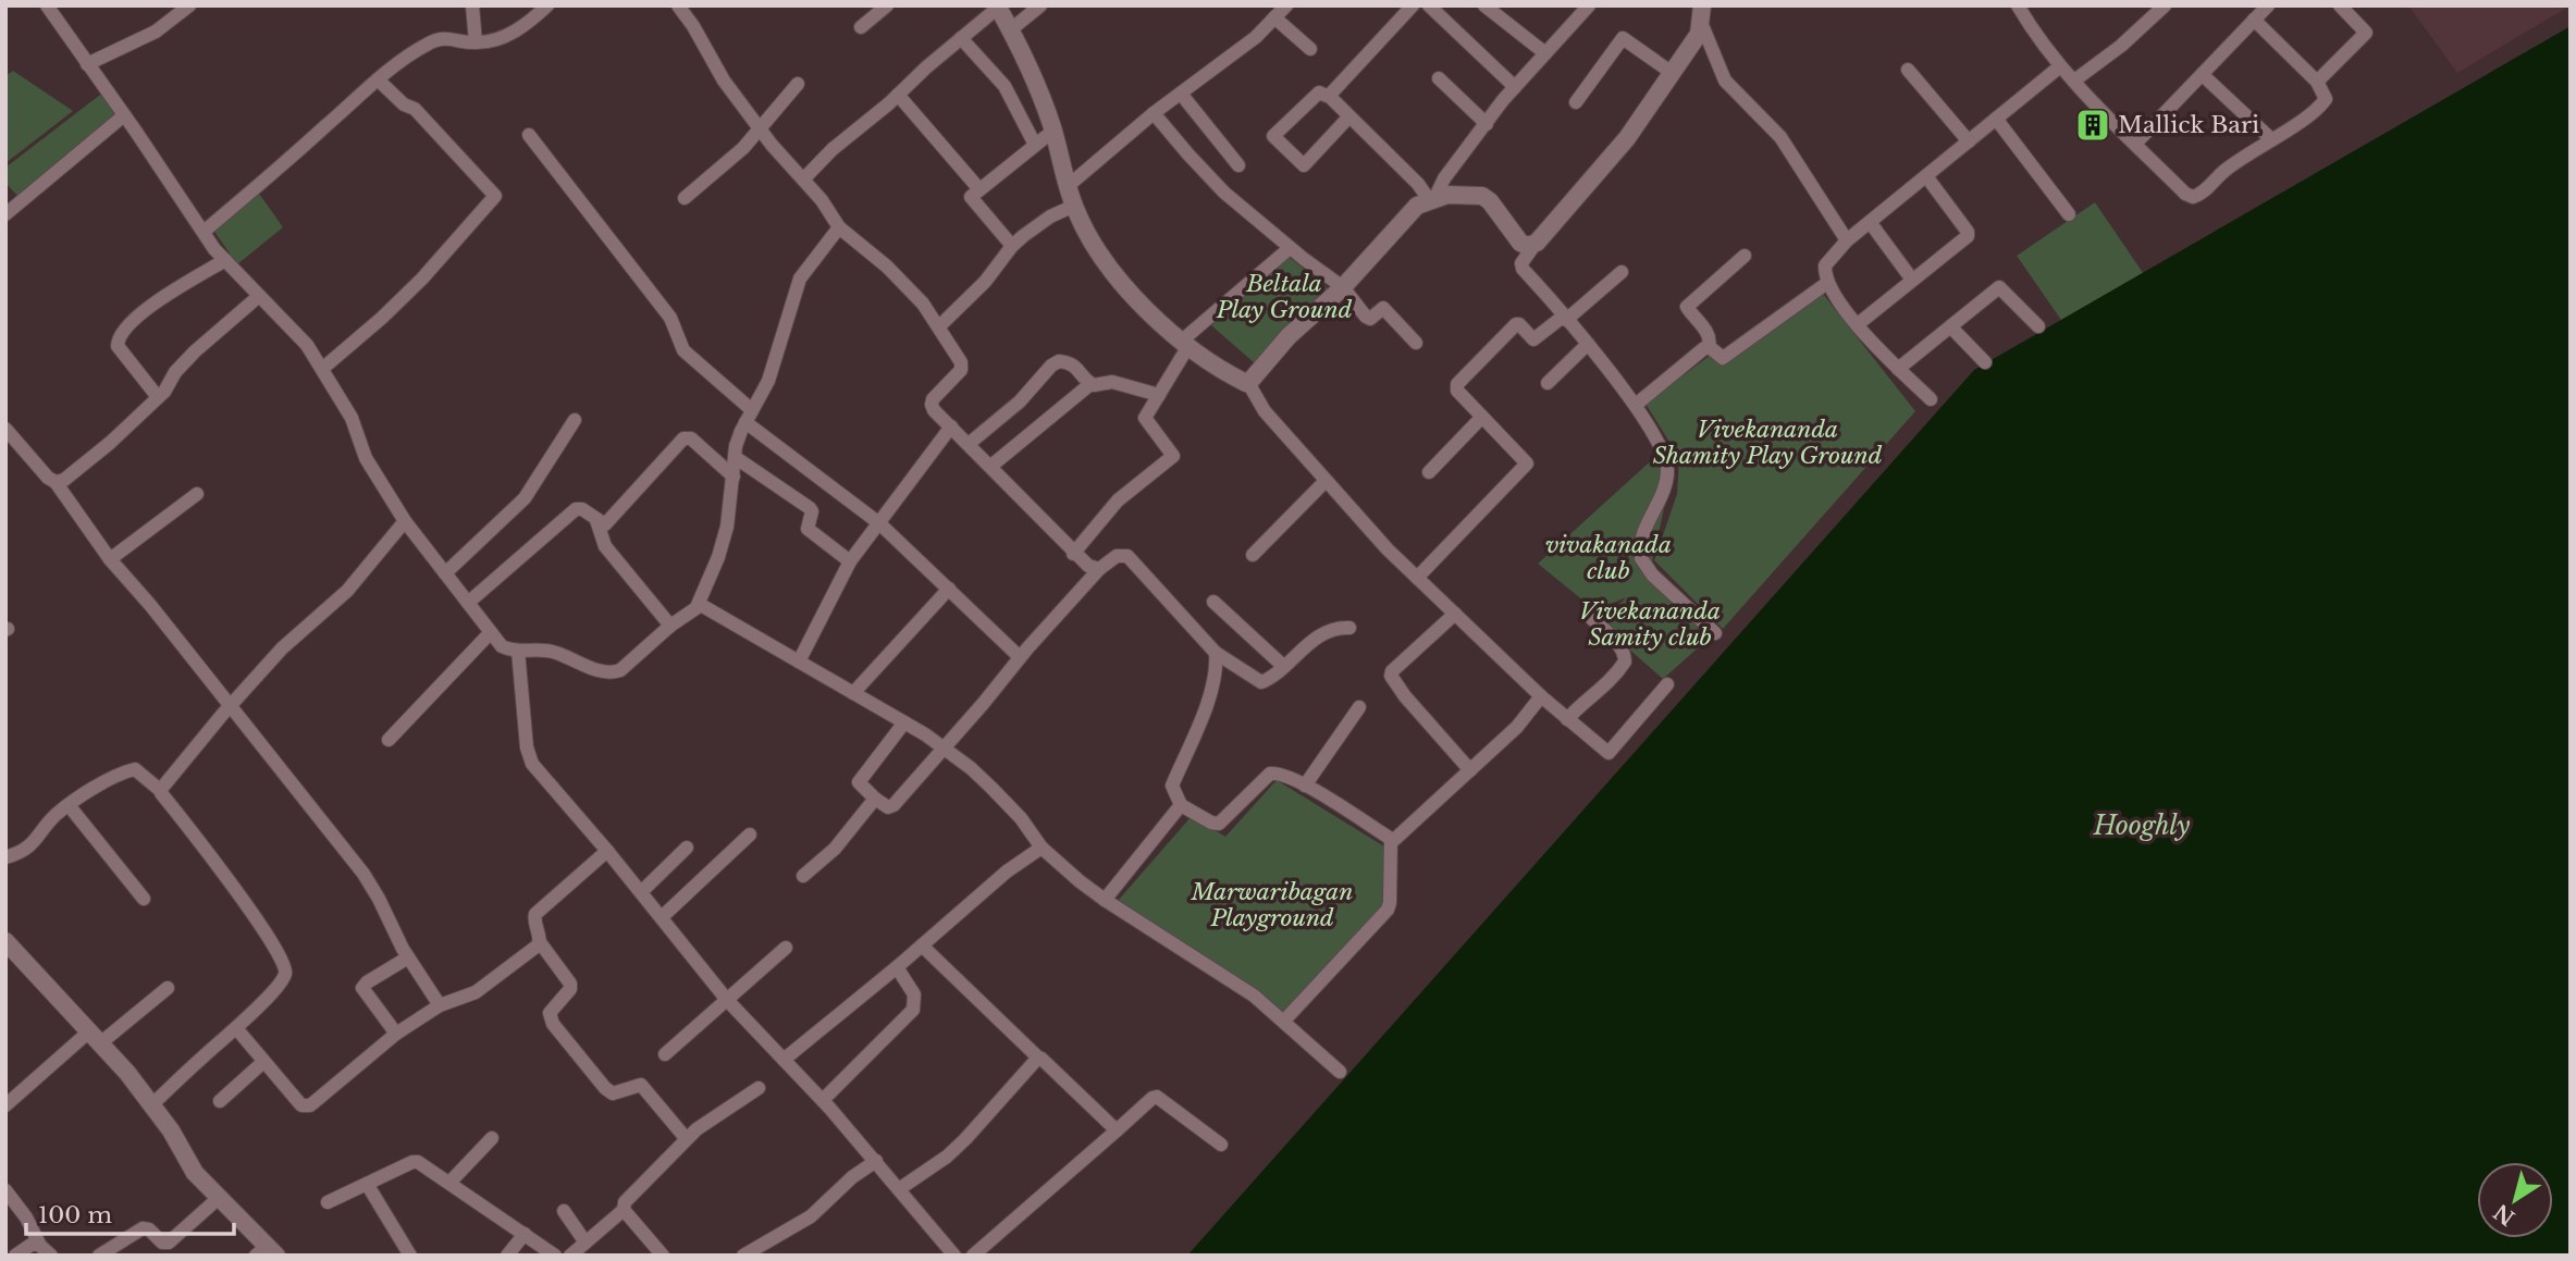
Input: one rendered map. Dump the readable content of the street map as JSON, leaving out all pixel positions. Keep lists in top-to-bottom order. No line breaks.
{"water":["Hooghly"],"parks":["Beltala Play Ground","Vivekananda Shamity Play Ground","vivakanada club","Vivekananda Samity club","Marwaribagan Playground"],"places":{"building":["Mallick Bari"]},"scale_bar":"100 m","north":"bottom left"}
